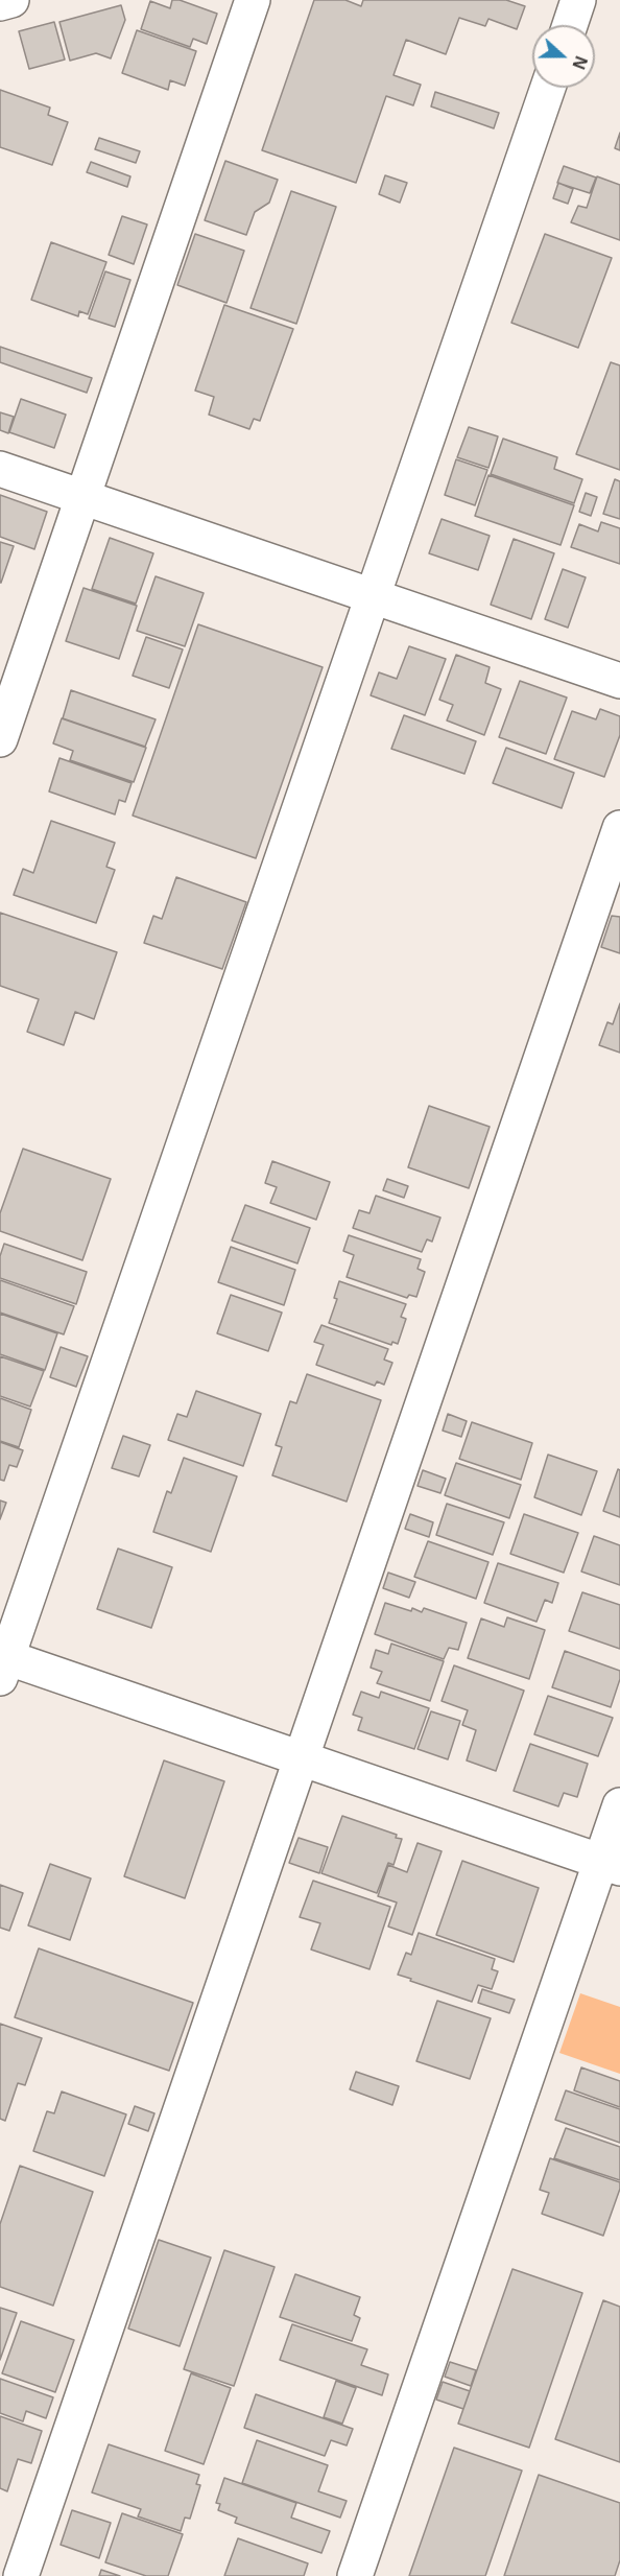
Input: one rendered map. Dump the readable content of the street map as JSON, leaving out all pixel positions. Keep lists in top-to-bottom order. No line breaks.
{"north":"right"}
